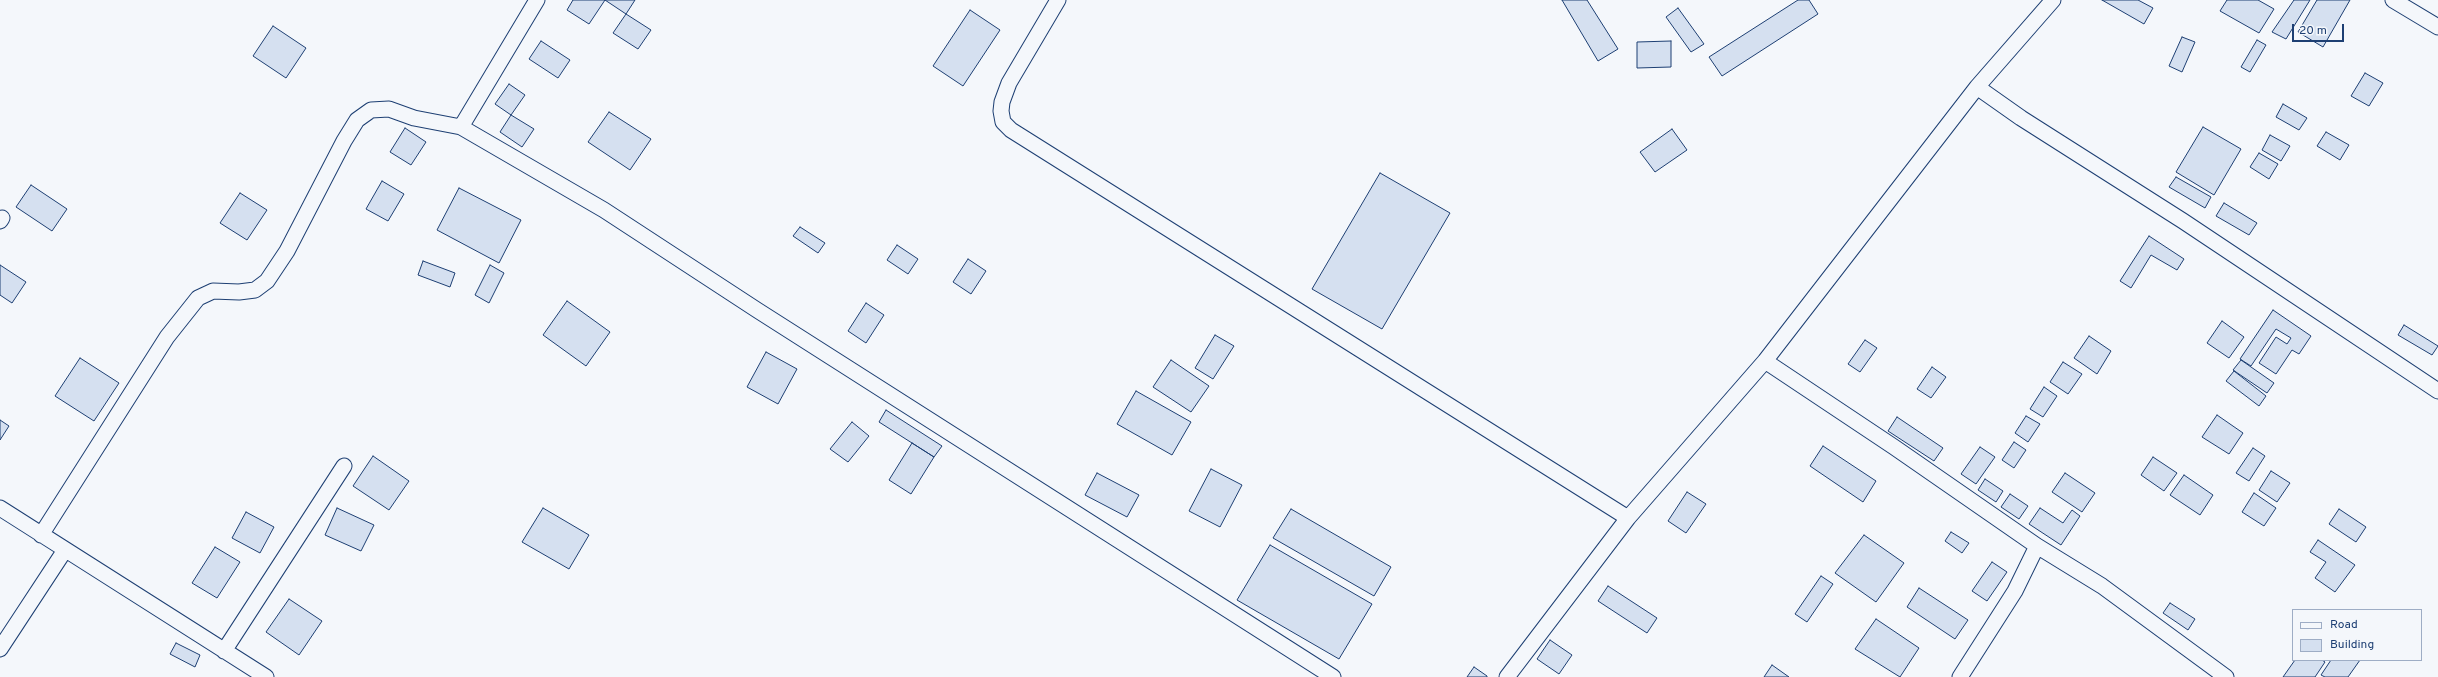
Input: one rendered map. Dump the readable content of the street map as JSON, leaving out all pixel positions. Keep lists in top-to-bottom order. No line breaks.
{"legend":["Road","Building"],"scale_bar":"20 m"}
